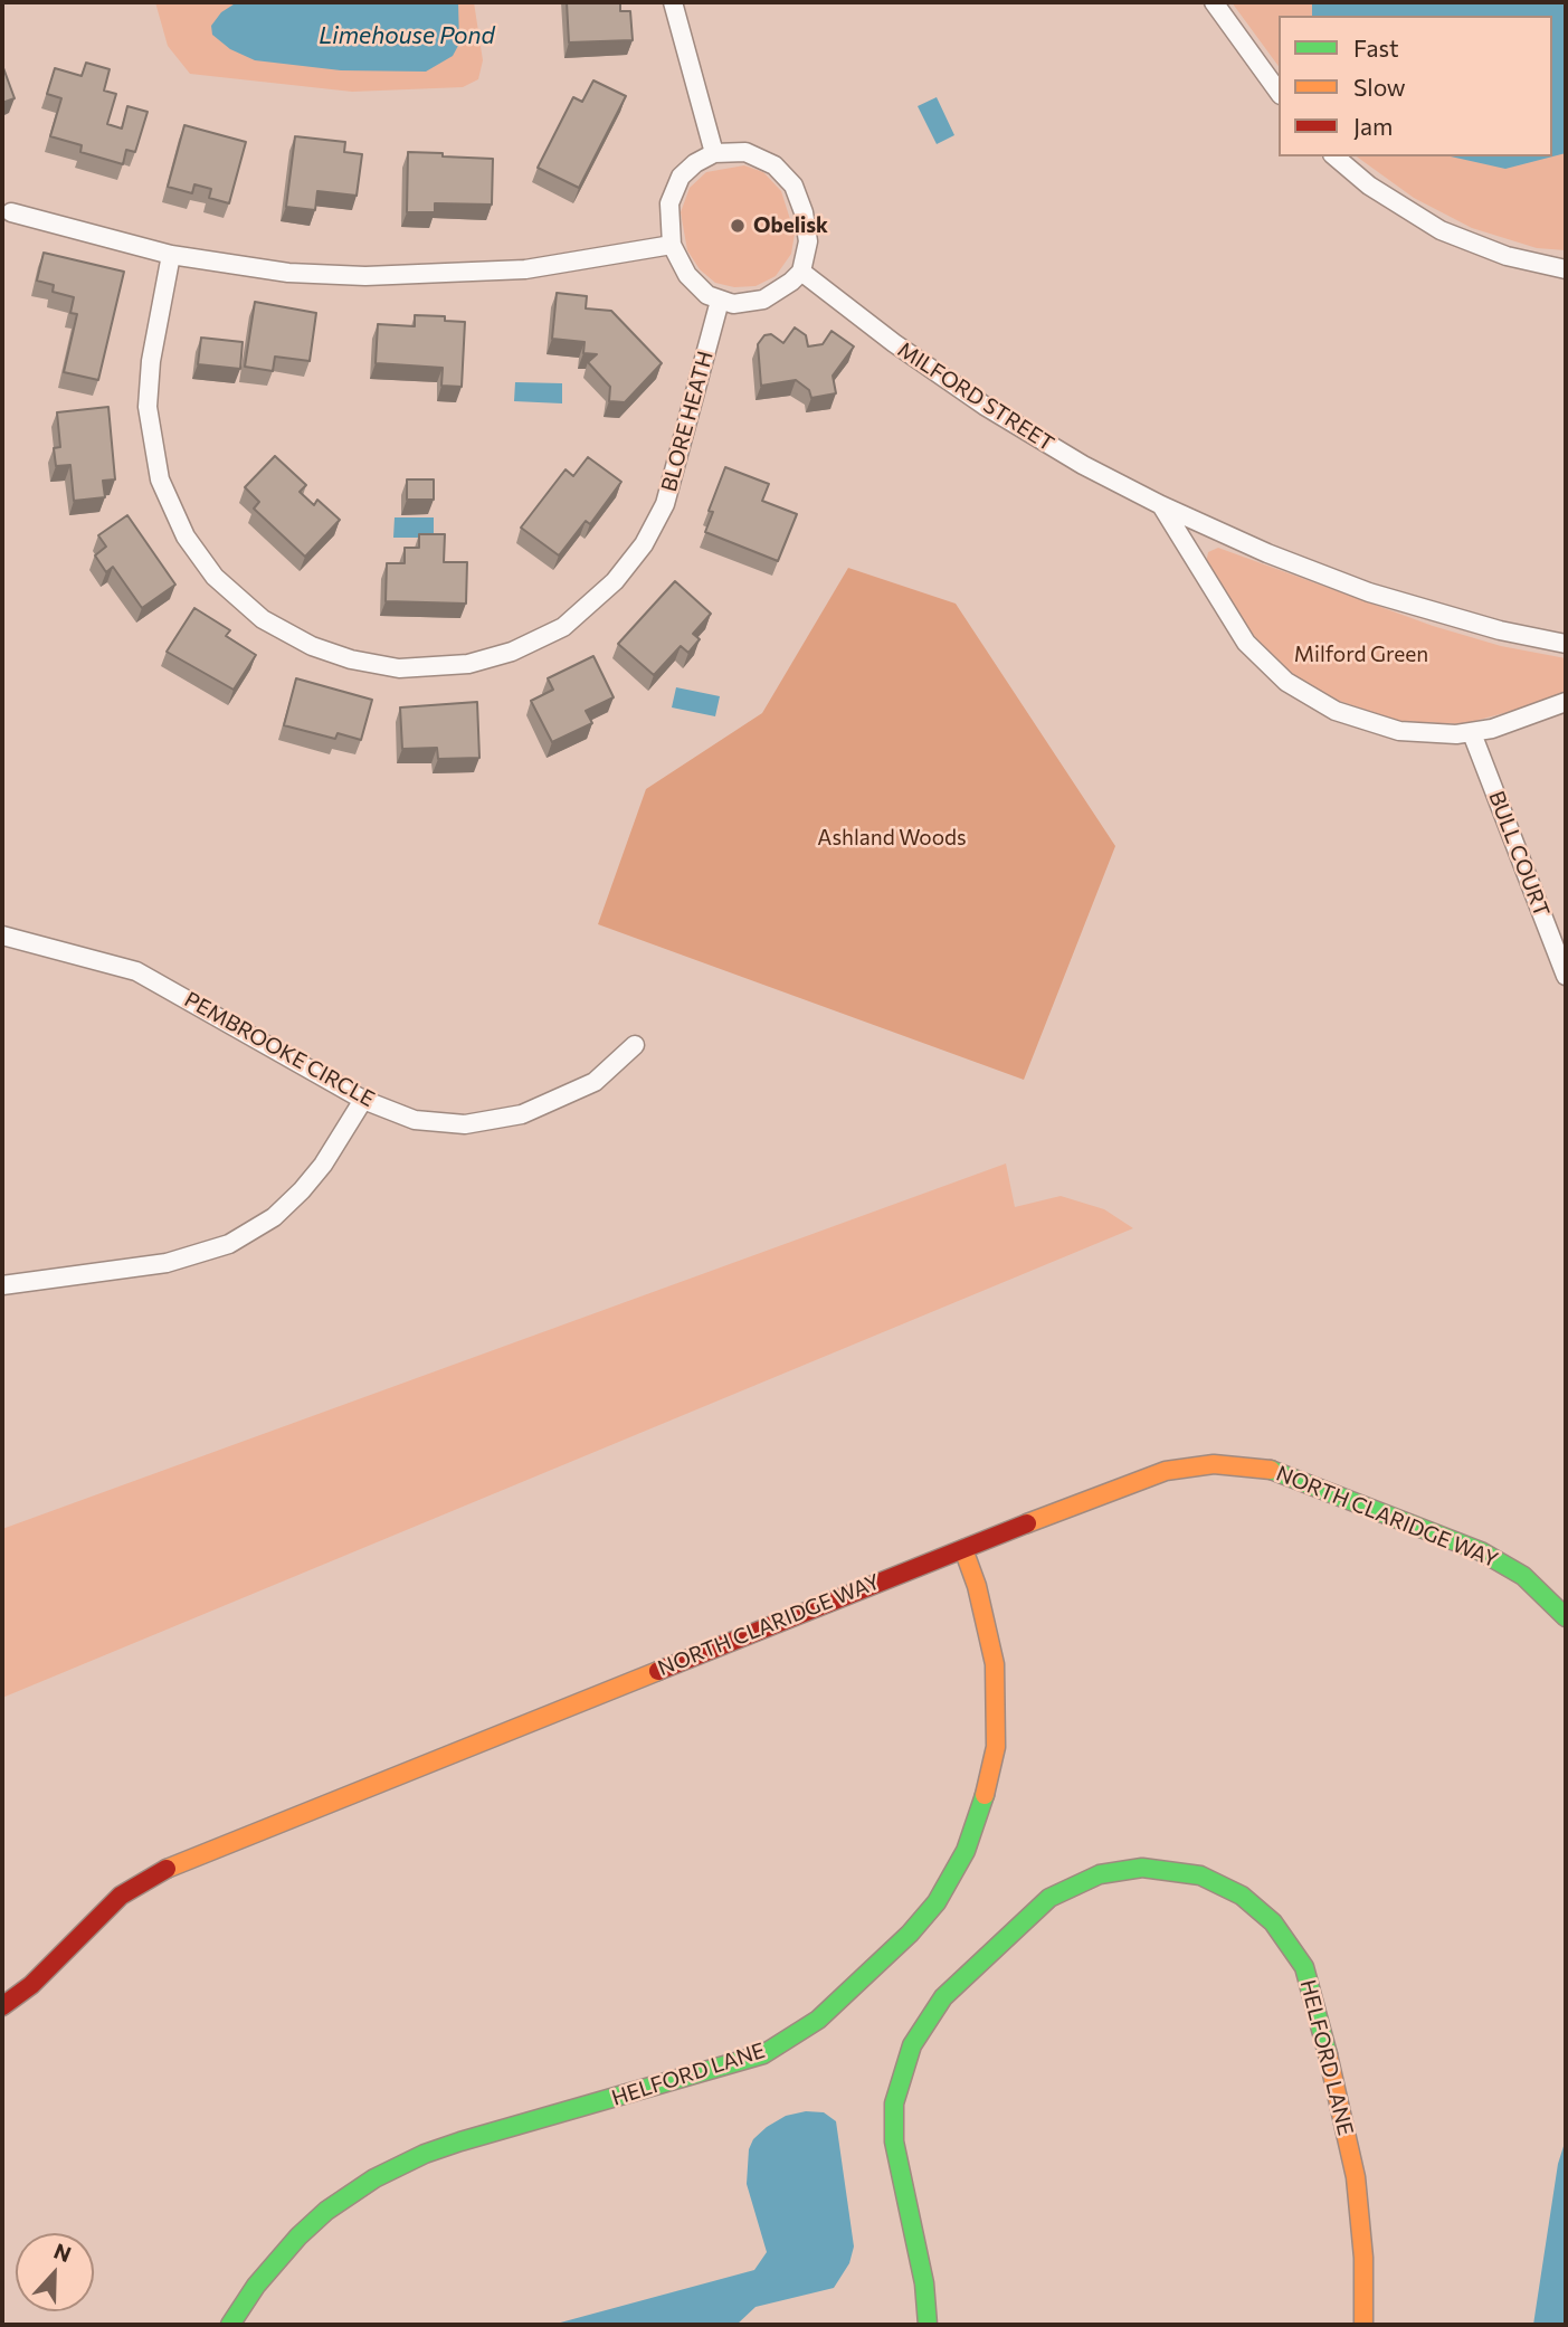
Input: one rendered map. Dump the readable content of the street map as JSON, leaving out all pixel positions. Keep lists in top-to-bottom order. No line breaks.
{"streets":{"street":["MILFORD STREET","BLORE HEATH","BULL COURT","PEMBROOKE CIRCLE","NORTH CLARIDGE WAY","HELFORD LANE"]},"crossings":[["MILFORD STREET","BLORE HEATH"],["NORTH CLARIDGE WAY","HELFORD LANE"]],"water":["Limehouse Pond"],"parks":["Milford Green","Ashland Woods"],"places":["Obelisk"],"legend":["Fast","Slow","Jam"],"north":"top"}
